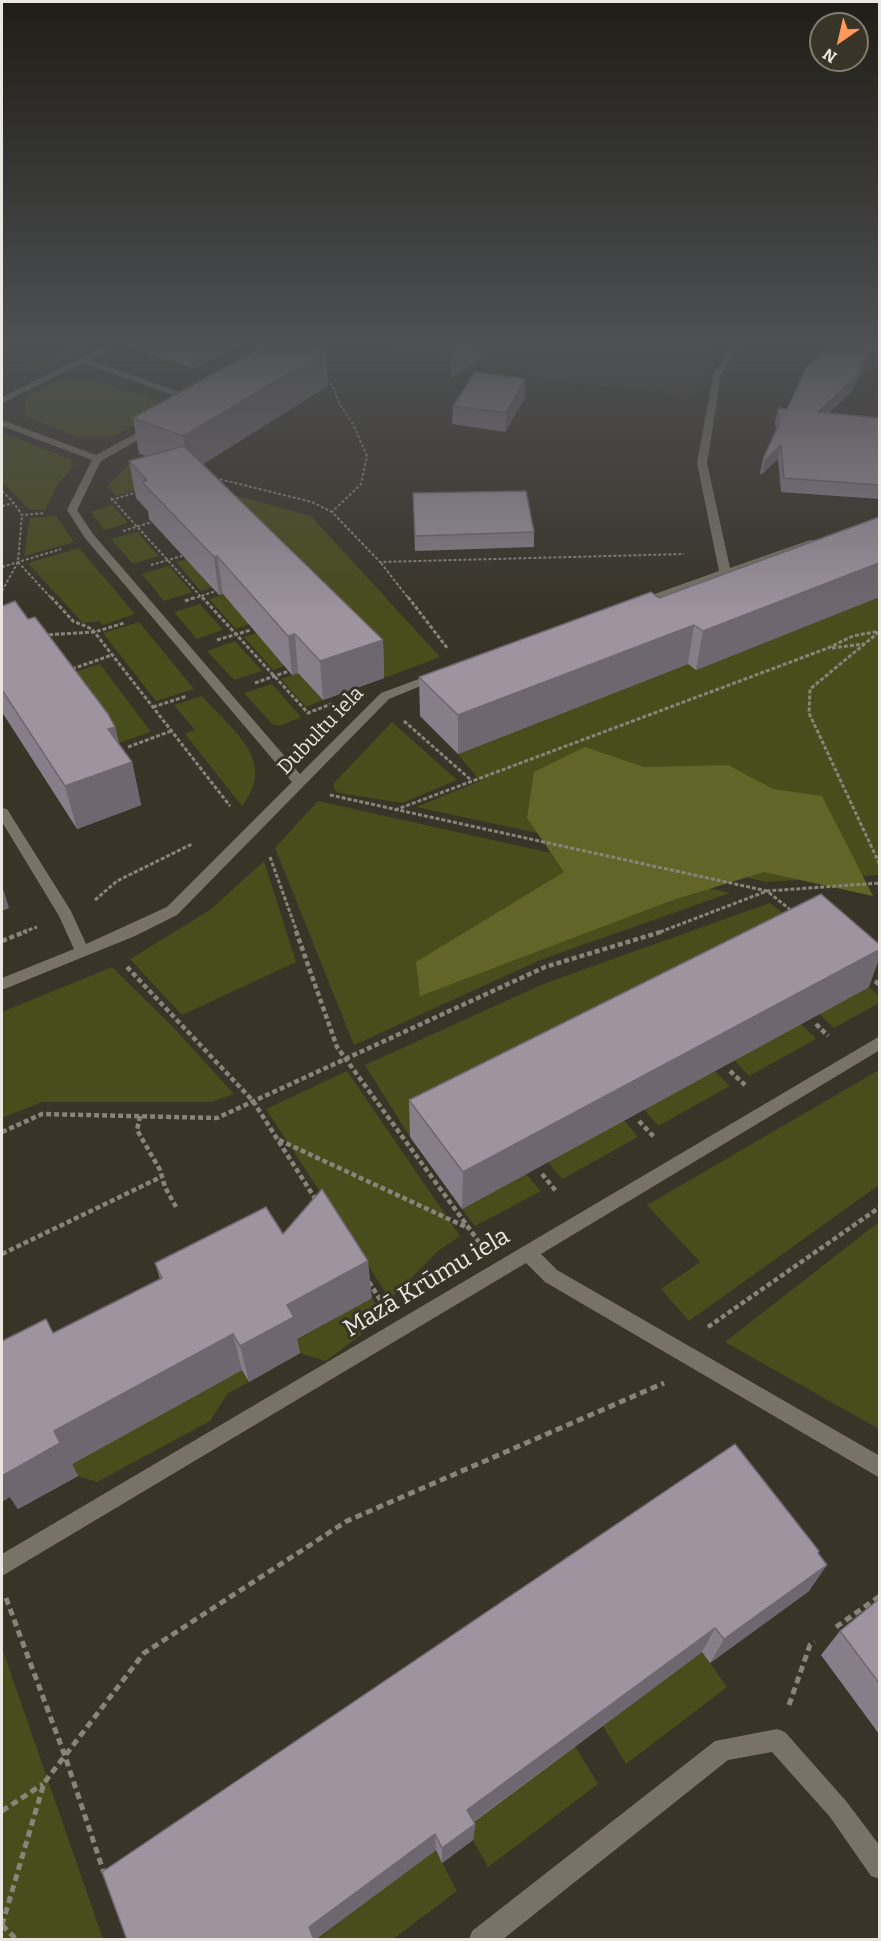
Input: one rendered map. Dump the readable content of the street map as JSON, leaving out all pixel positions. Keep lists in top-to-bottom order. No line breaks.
{"streets":{"street":["Dubultu iela","Mazā Krūmu iela"]},"north":"bottom left"}
